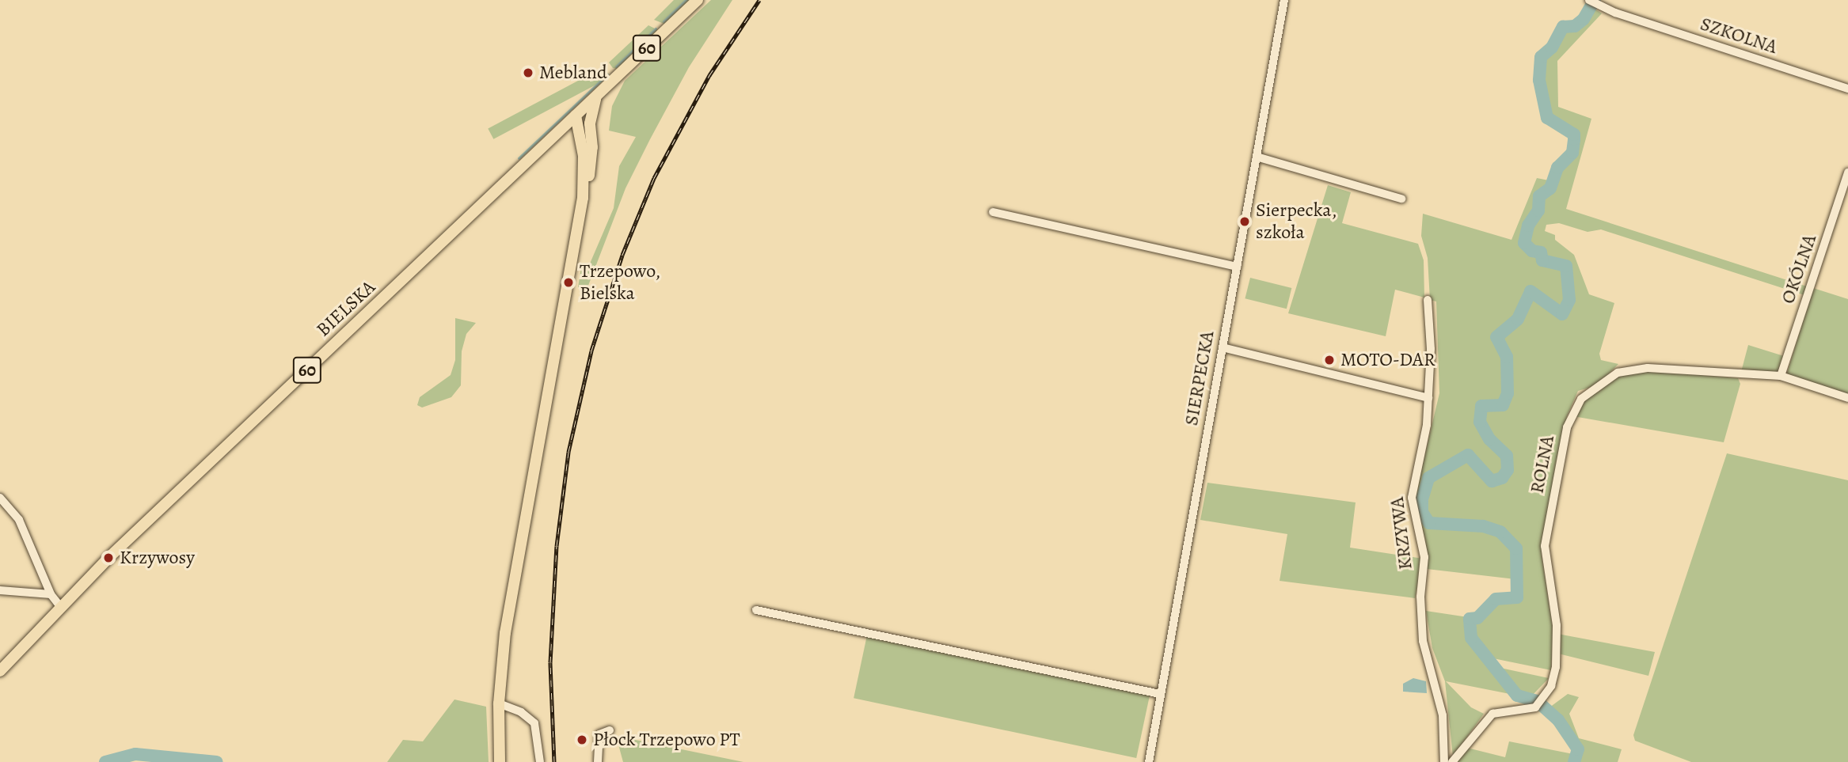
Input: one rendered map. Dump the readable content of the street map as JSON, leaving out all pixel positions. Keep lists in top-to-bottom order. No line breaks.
{"streets":{"main road":["60","BIELSKA"],"street":["SZKOLNA","OKÓLNA","SIERPECKA","ROLNA","KRZYWA"]},"crossings":[["OKÓLNA","ROLNA"]],"places":["Mebland","Sierpecka, szkoła","Trzepowo, Bielska","MOTO-DAR","Krzywosy","Płock Trzepowo PT"]}
